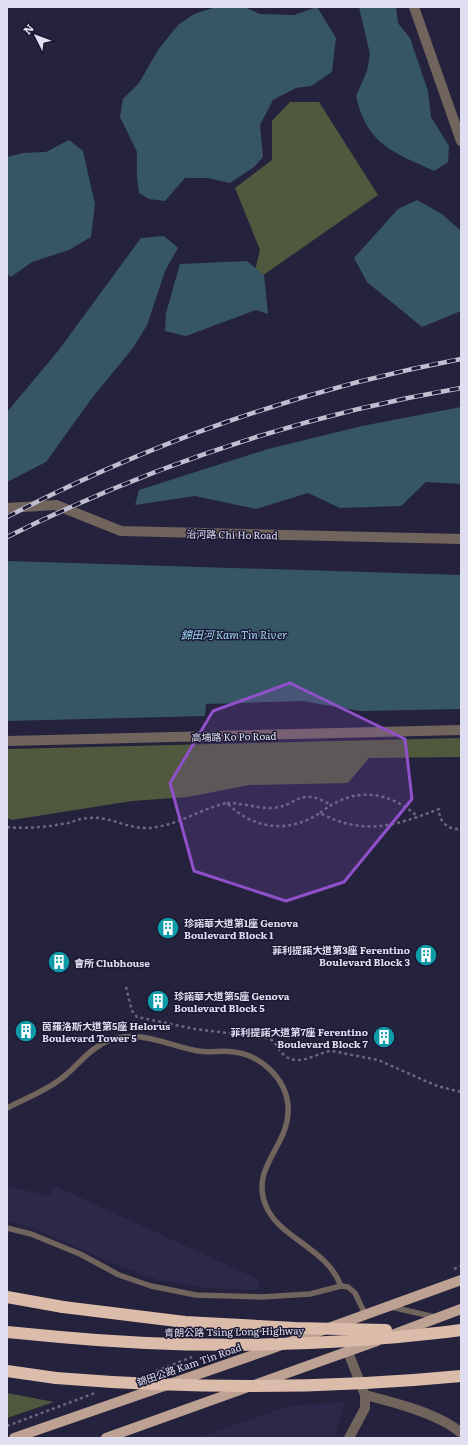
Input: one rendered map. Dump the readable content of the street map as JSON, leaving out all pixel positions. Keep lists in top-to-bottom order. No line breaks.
{"streets":{"highway":["青朗公路 Tsing Long Highway"],"main road":["錦田公路 Kam Tin Road"],"street":["治河路 Chi Ho Road","高埔路 Ko Po Road"]},"water":["錦田河 Kam Tin River"],"places":{"building":["珍諾華大道第1座 Genova Boulevard Block 1","菲利提諾大道第3座 Ferentino Boulevard Block 3","會所 Clubhouse","珍諾華大道第5座 Genova Boulevard Block 5","茵羅洛斯大道第5座 Helorus Boulevard Tower 5","菲利提諾大道第7座 Ferentino Boulevard Block 7"]},"north":"top left"}
